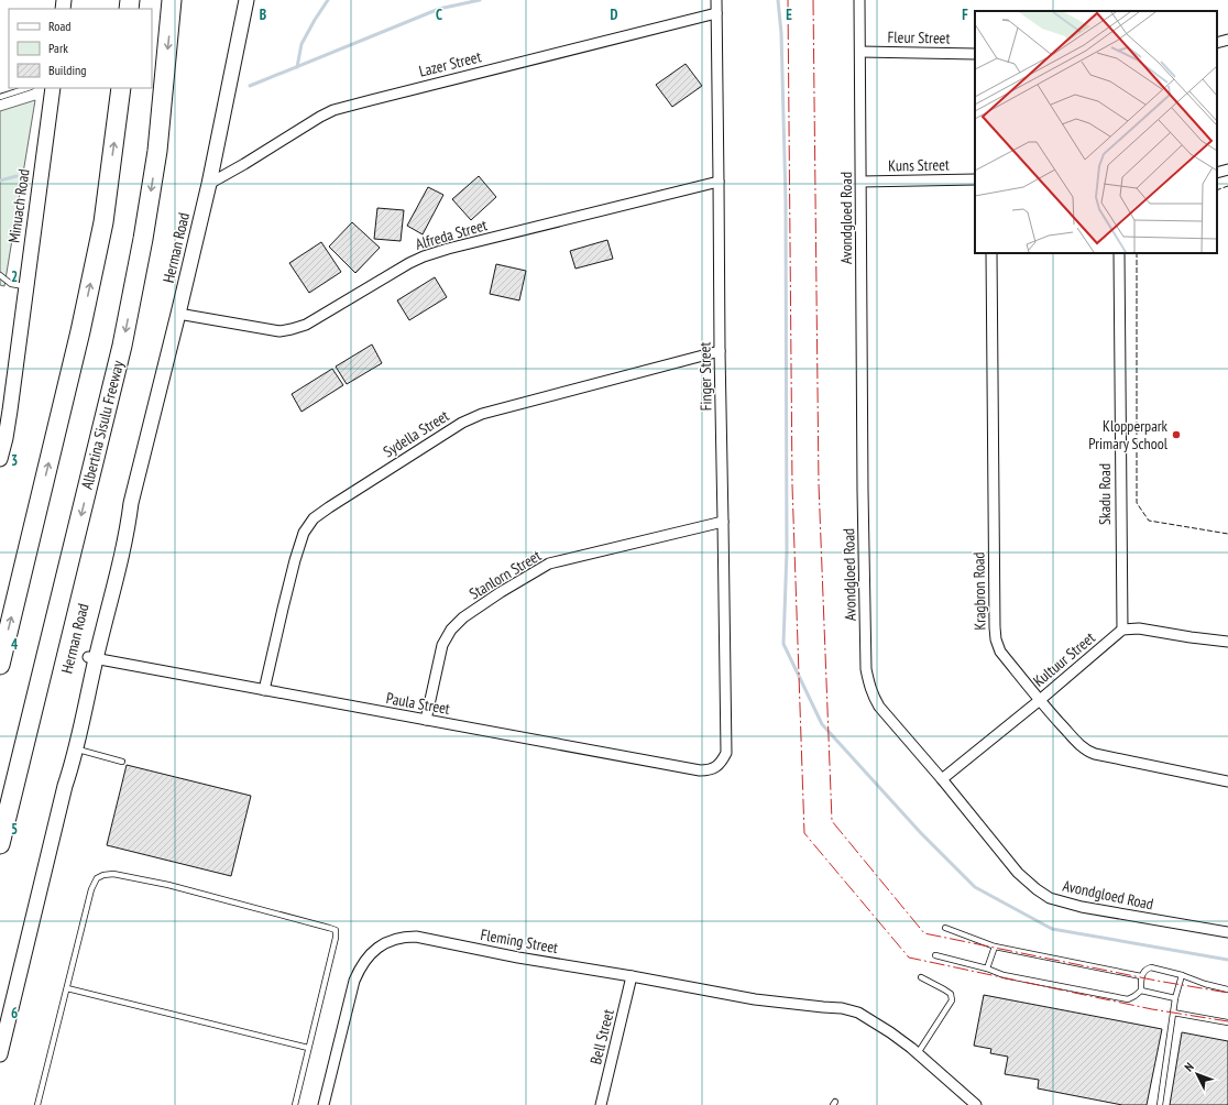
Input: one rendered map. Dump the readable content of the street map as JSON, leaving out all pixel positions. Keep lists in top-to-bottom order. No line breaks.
{"streets":{"highway":["Albertina Sisulu Freeway"],"main road":["Minuach Road","Herman Road"],"street":["Fleur Street","Lazer Street","Kuns Street","Avondgloed Road","Alfreda Street","Finger Street","Sydella Street","Skadu Road","Stanlorn Street","Kragbron Road","Kultuur Street","Paula Street","Fleming Street","Bell Street"]},"crossings":[["Fleur Street","Avondgloed Road"],["Lazer Street","Herman Road"],["Lazer Street","Finger Street"],["Kuns Street","Avondgloed Road"],["Avondgloed Road","Kultuur Street"],["Alfreda Street","Herman Road"],["Alfreda Street","Finger Street"],["Herman Road","Paula Street"],["Finger Street","Sydella Street"],["Finger Street","Stanlorn Street"],["Finger Street","Paula Street"],["Sydella Street","Paula Street"],["Skadu Road","Kultuur Street"],["Stanlorn Street","Paula Street"],["Kragbron Road","Kultuur Street"],["Fleming Street","Bell Street"]],"places":["Klopperpark Primary School"],"legend":["Road","Park","Building"],"north":"top left","grid":{"columns":["B","C","D","E","F"],"rows":["2","3","4","5","6"]}}
